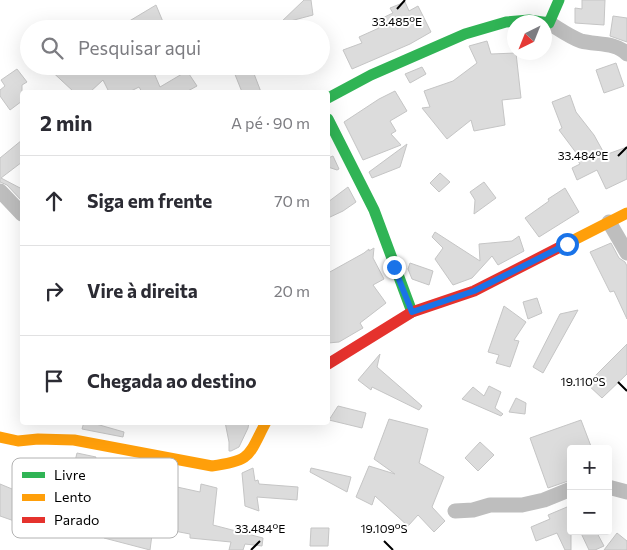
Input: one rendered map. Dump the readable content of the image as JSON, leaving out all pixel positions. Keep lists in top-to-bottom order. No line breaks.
{"legend":["Livre","Lento","Parado"],"north":"bottom left","page":{"search":"Pesquisar aqui","heading":["2 min","A pé · 90 m"],"list":[["Siga em frente","70 m"],["Vire à direita","20 m"],"Chegada ao destino"],"map_buttons":["+","−"]},"coordinates":["33.485°E","33.484°E","19.110°S","19.109°S"]}
